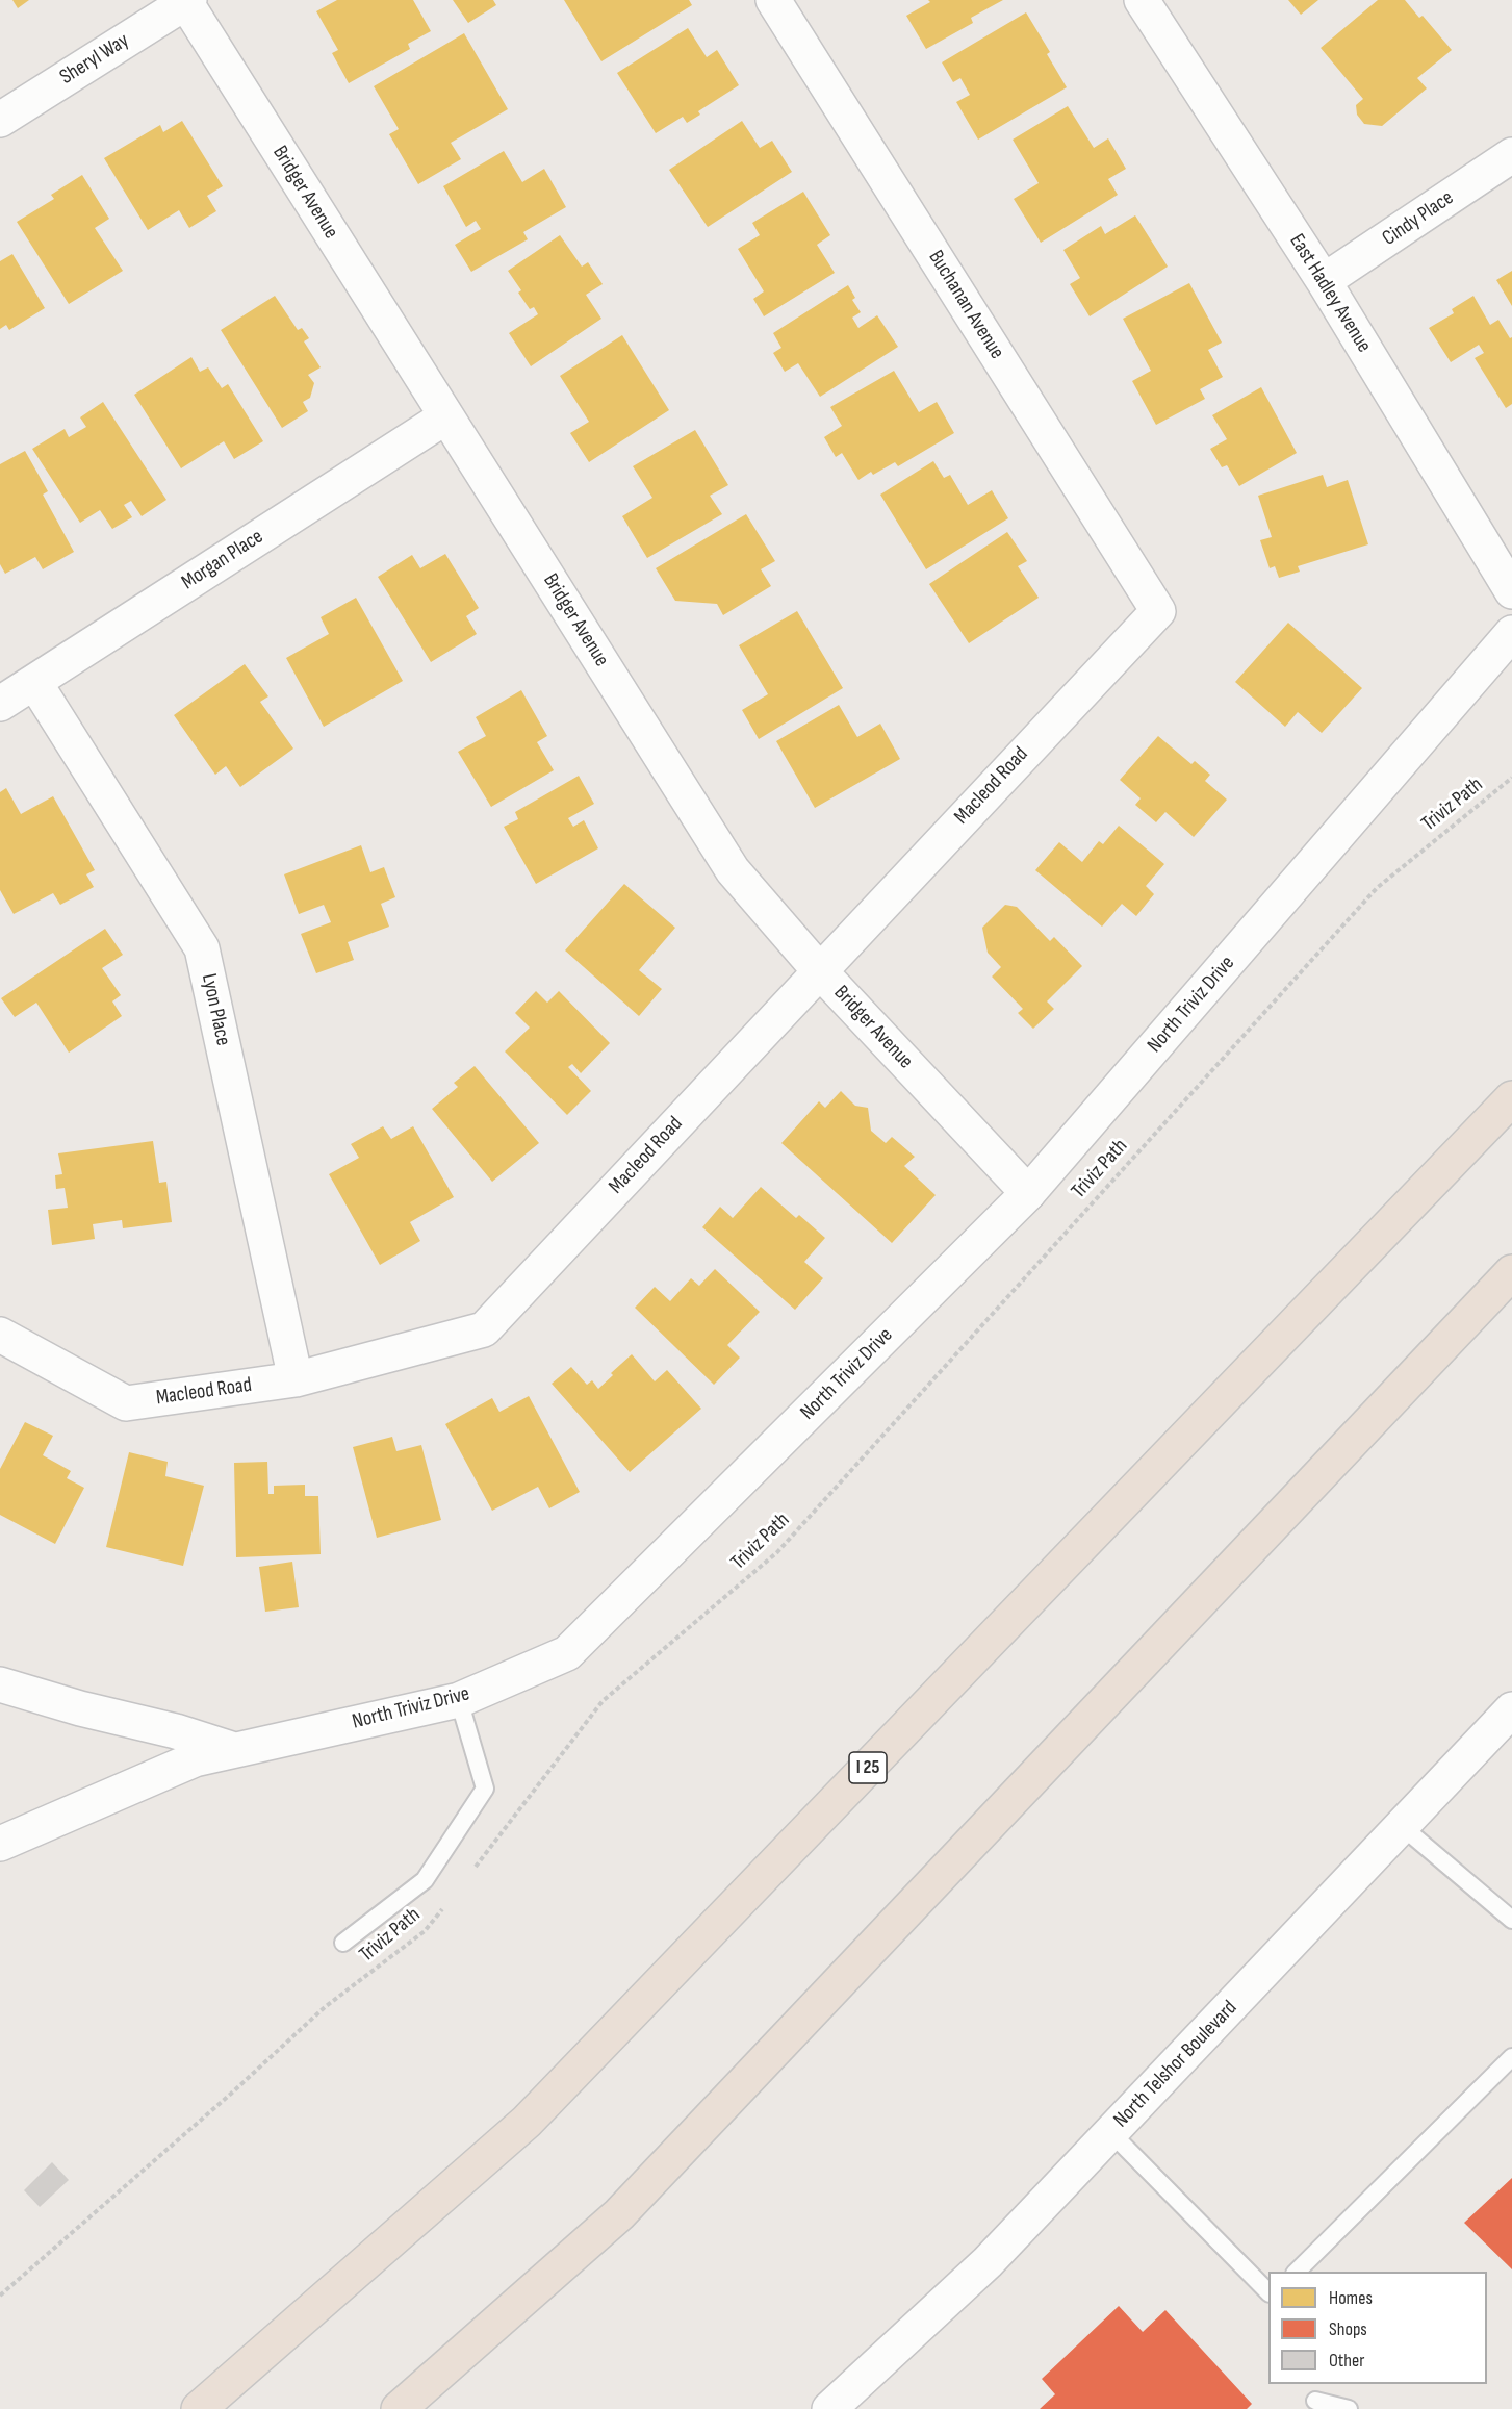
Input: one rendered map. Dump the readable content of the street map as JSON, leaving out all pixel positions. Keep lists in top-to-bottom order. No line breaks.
{"streets":{"highway":["I 25"],"street":["Sheryl Way","Bridger Avenue","Cindy Place","East Hadley Avenue","Buchanan Avenue","Morgan Place","Macleod Road","North Triviz Drive","Lyon Place","North Telshor Boulevard"],"path":["Triviz Path"]},"crossings":[["Sheryl Way","Bridger Avenue"],["Bridger Avenue","Morgan Place"],["Bridger Avenue","Macleod Road"],["Bridger Avenue","North Triviz Drive"],["Cindy Place","East Hadley Avenue"],["Buchanan Avenue","Macleod Road"],["Morgan Place","Lyon Place"],["Macleod Road","Lyon Place"]],"legend":["Homes","Shops","Other"]}
